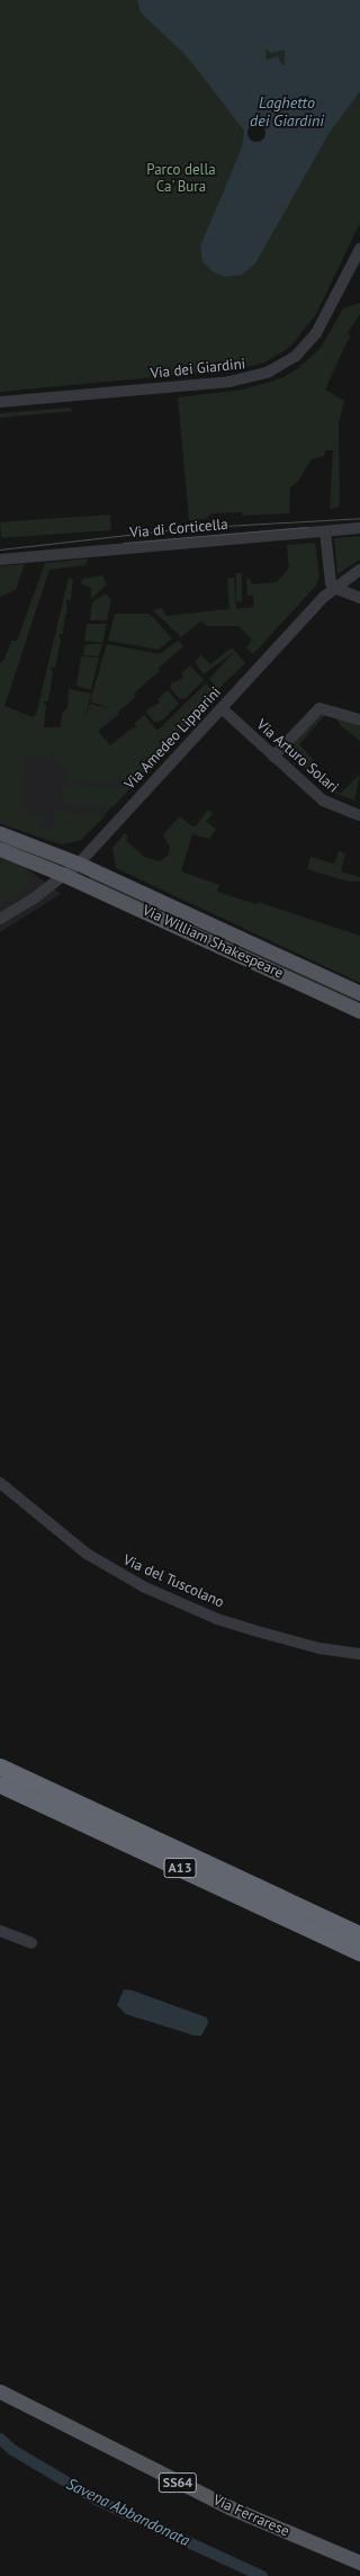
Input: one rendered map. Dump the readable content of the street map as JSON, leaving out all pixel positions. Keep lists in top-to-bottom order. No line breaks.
{"streets":{"highway":["A13"],"main road":["Via William Shakespeare","SS64","Via Ferrarese"],"street":["Via dei Giardini","Via di Corticella","Via Amedeo Lipparini","Via Arturo Solari","Via del Tuscolano"]},"crossings":[["Via Amedeo Lipparini","Via Arturo Solari"],["Via Amedeo Lipparini","Via William Shakespeare"]],"water":["Laghetto dei Giardini","Savena Abbandonata"],"parks":["Parco della Ca' Bura"]}
